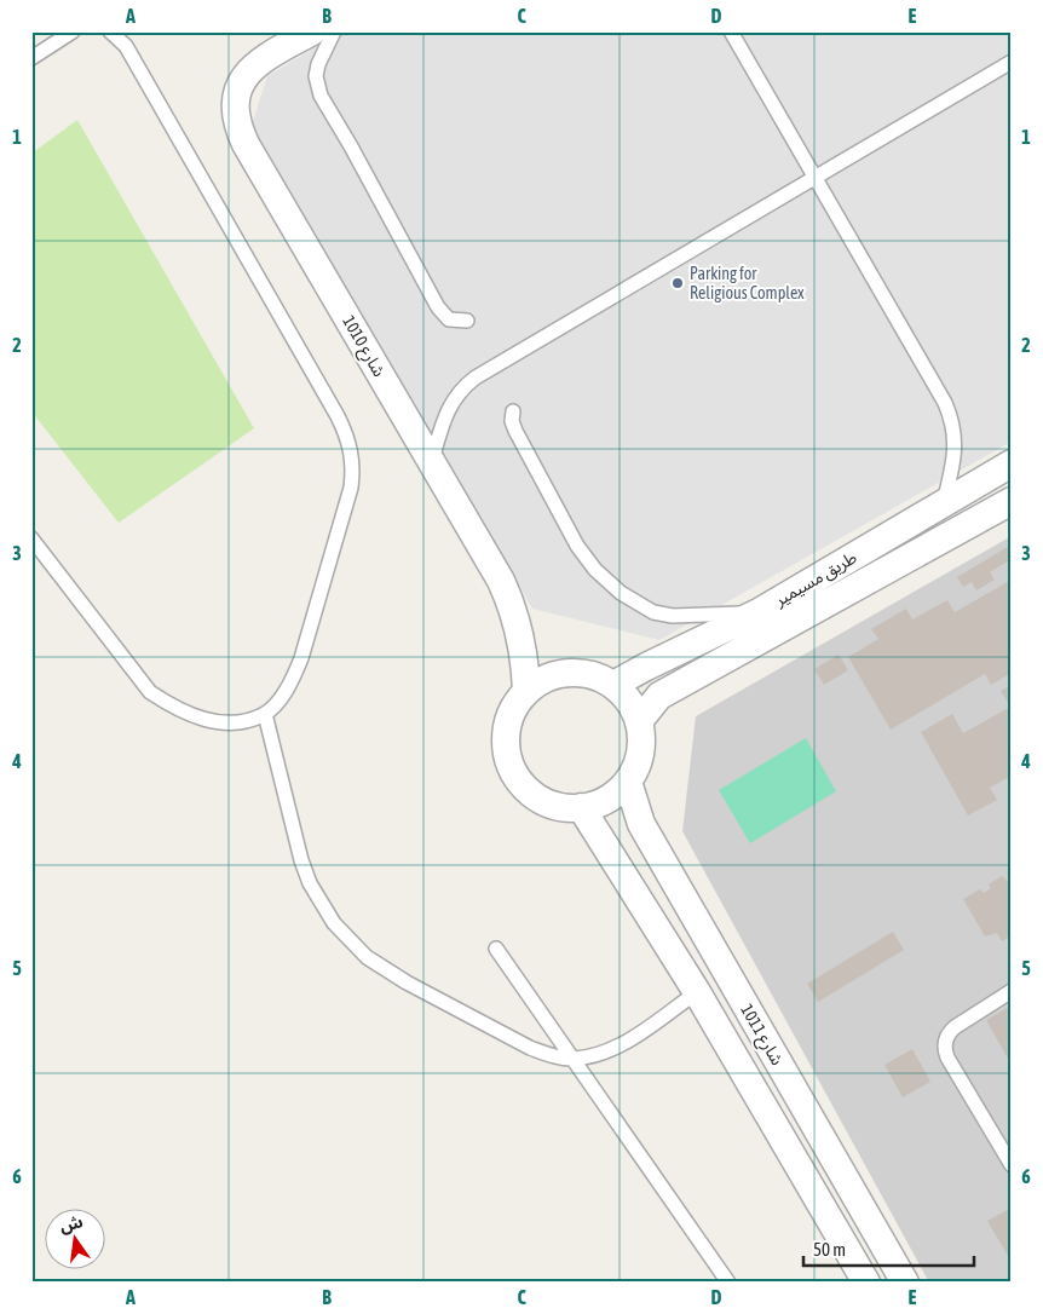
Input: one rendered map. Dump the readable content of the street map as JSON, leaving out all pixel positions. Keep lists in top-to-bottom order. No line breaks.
{"streets":{"street":["شارع 1010","طريق مسيمير","شارع 1011"]},"crossings":[["شارع 1010","طريق مسيمير"],["شارع 1010","شارع 1011"],["طريق مسيمير","شارع 1011"]],"places":["Parking for Religious Complex"],"scale_bar":"50 m","north":"top","grid":{"columns":["A","B","C","D","E"],"rows":["1","2","3","4","5","6"]}}
